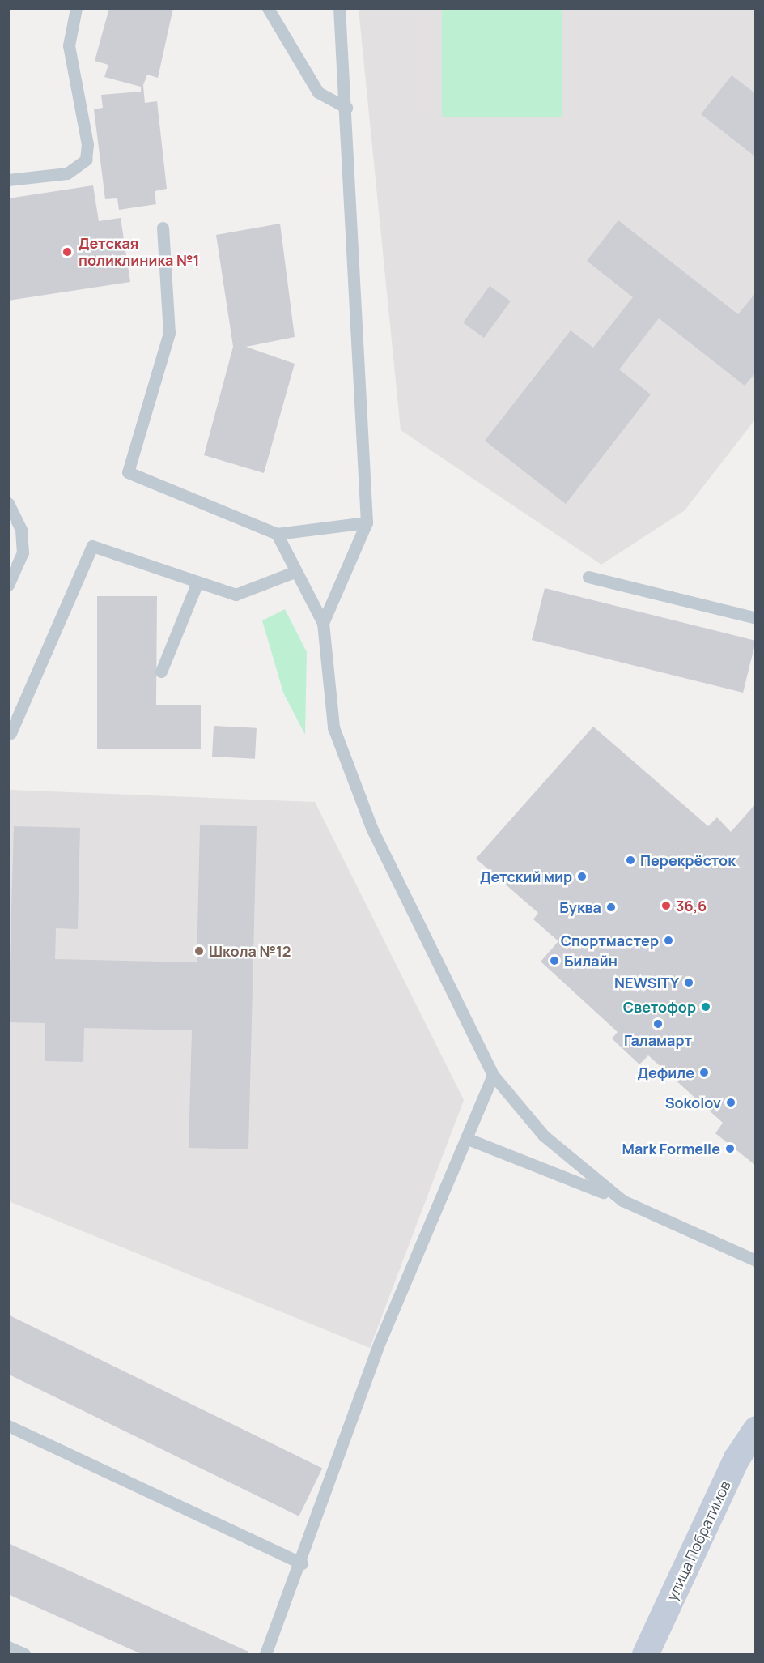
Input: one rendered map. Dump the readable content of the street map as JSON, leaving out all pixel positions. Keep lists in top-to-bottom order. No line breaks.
{"streets":{"street":["улица Побратимов"]},"places":["Детская поликлиника №1","Перекрёсток","Детский мир","36,6","Буква","Спортмастер","Школа №12","Билайн","NEWSITY","Светофор","Галамарт","Дефиле","Sokolov","Mark Formelle"]}
